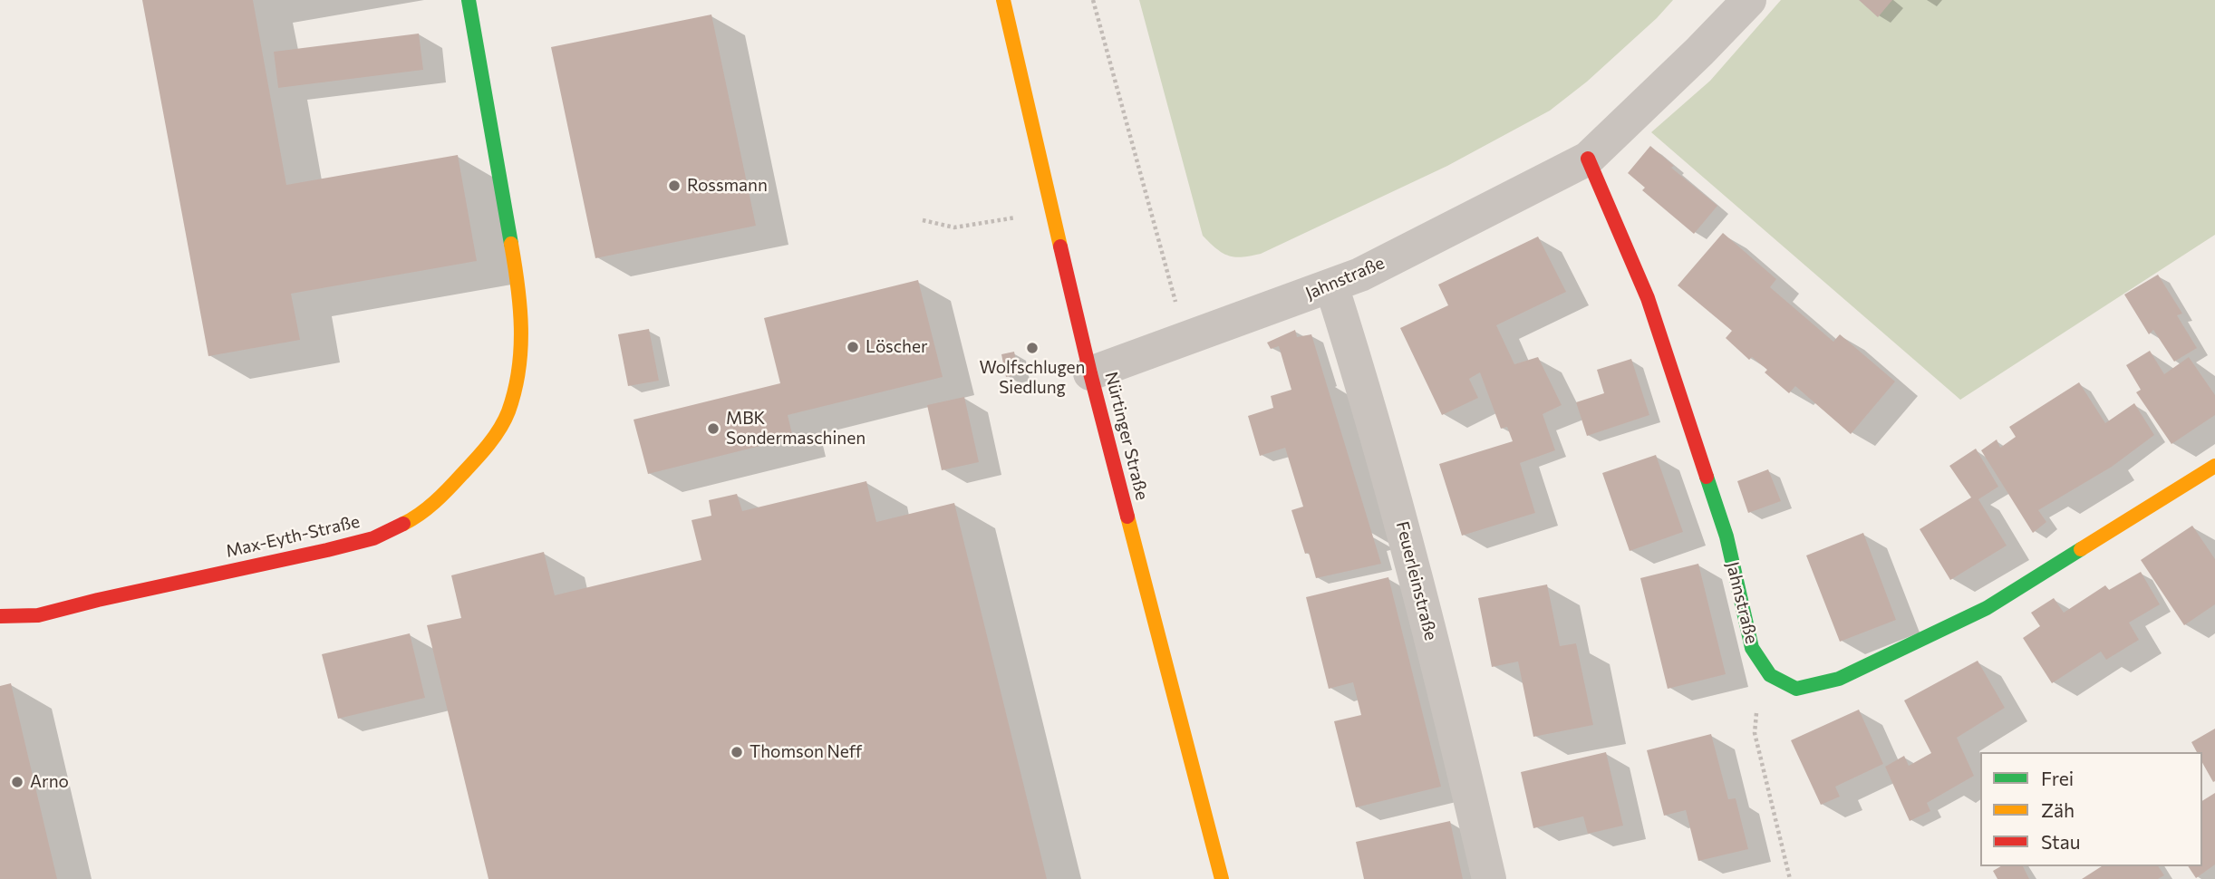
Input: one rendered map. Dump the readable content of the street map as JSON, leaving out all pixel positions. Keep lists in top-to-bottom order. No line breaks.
{"streets":{"street":["Jahnstraße","Nürtinger Straße","Max-Eyth-Straße","Feuerleinstraße"]},"crossings":[["Jahnstraße","Nürtinger Straße"],["Jahnstraße","Feuerleinstraße"]],"places":["Rossmann","Löscher","Wolfschlugen Siedlung","MBK Sondermaschinen","Thomson Neff","Arno"],"legend":["Frei","Zäh","Stau"]}
